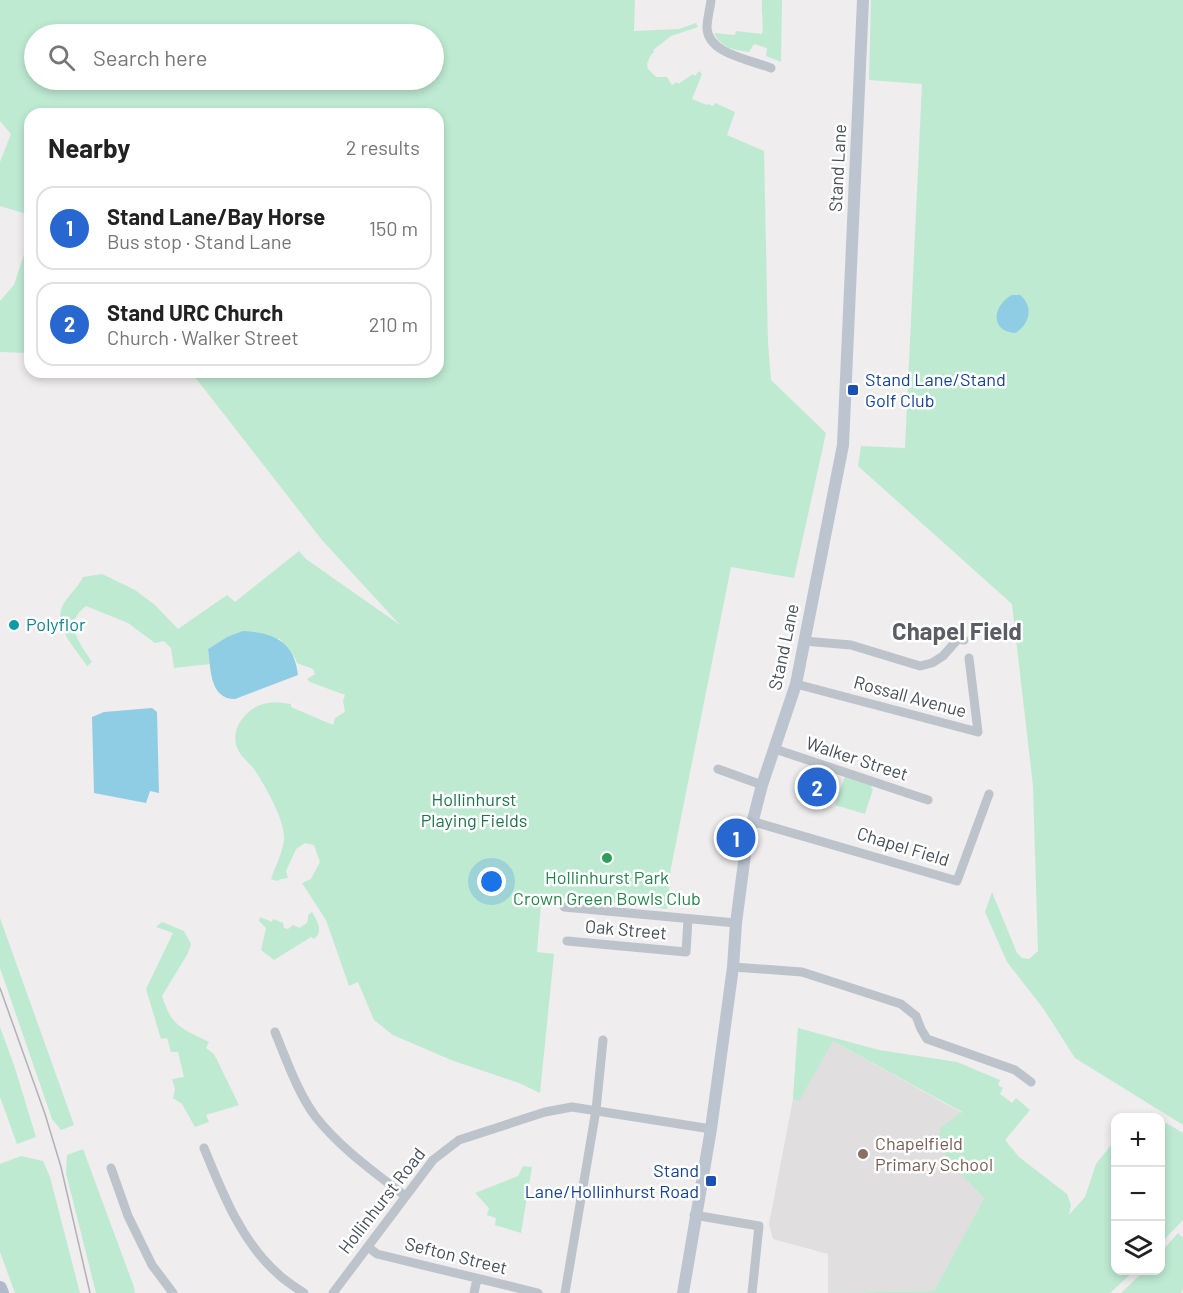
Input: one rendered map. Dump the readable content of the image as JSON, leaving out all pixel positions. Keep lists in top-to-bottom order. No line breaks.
{"streets":{"street":["Stand Lane","Rossall Avenue","Walker Street","Chapel Field","Oak Street","Hollinhurst Road","Sefton Street"]},"crossings":[["Stand Lane","Rossall Avenue"],["Stand Lane","Walker Street"],["Stand Lane","Chapel Field"],["Stand Lane","Hollinhurst Road"],["Hollinhurst Road","Sefton Street"]],"districts":["Chapel Field"],"parks":["Hollinhurst Playing Fields"],"places":{"transit":["Stand Lane/Stand Golf Club","Stand Lane/Hollinhurst Road"],"other":["Polyflor","Hollinhurst Park Crown Green Bowls Club","Chapelfield Primary School"]},"page":{"search":"Search here","heading":["Nearby","2 results"],"list":[{"mark":"1","name":"Stand Lane/Bay Horse","note":"Bus stop · Stand Lane","value":"150 m"},{"mark":"2","name":"Stand URC Church","note":"Church · Walker Street","value":"210 m"}],"pins":["2","1"],"map_buttons":["+","−"]}}
